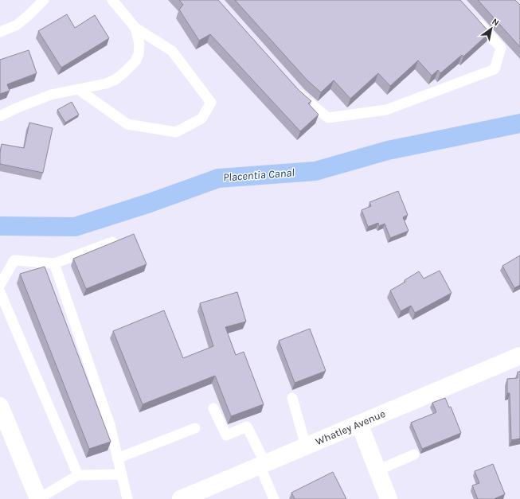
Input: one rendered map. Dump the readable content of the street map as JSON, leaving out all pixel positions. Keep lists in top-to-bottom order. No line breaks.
{"streets":{"street":["Whatley Avenue"]},"water":["Placentia Canal"],"north":"top right"}
